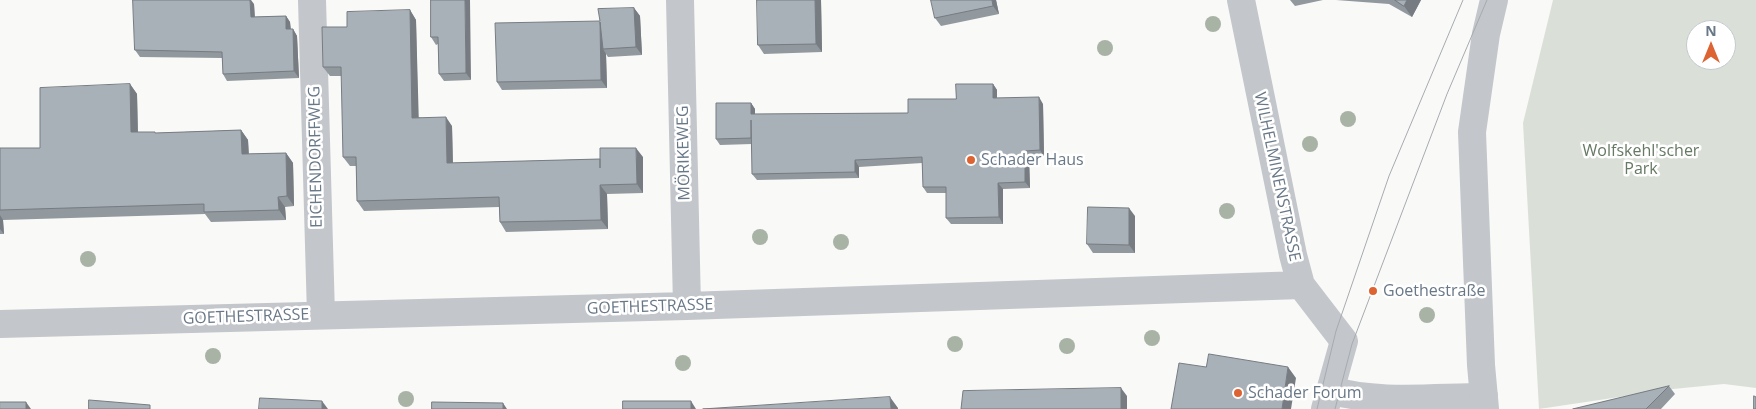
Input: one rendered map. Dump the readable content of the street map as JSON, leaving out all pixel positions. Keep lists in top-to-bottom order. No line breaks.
{"streets":{"street":["MÖRIKEWEG","EICHENDORFFWEG","WILHELMINENSTRASSE","GOETHESTRASSE"]},"crossings":[["MÖRIKEWEG","GOETHESTRASSE"],["EICHENDORFFWEG","GOETHESTRASSE"],["WILHELMINENSTRASSE","GOETHESTRASSE"]],"parks":["Wolfskehl'scher Park"],"places":["Schader Haus","Goethestraße","Schader Forum"],"north":"top"}
